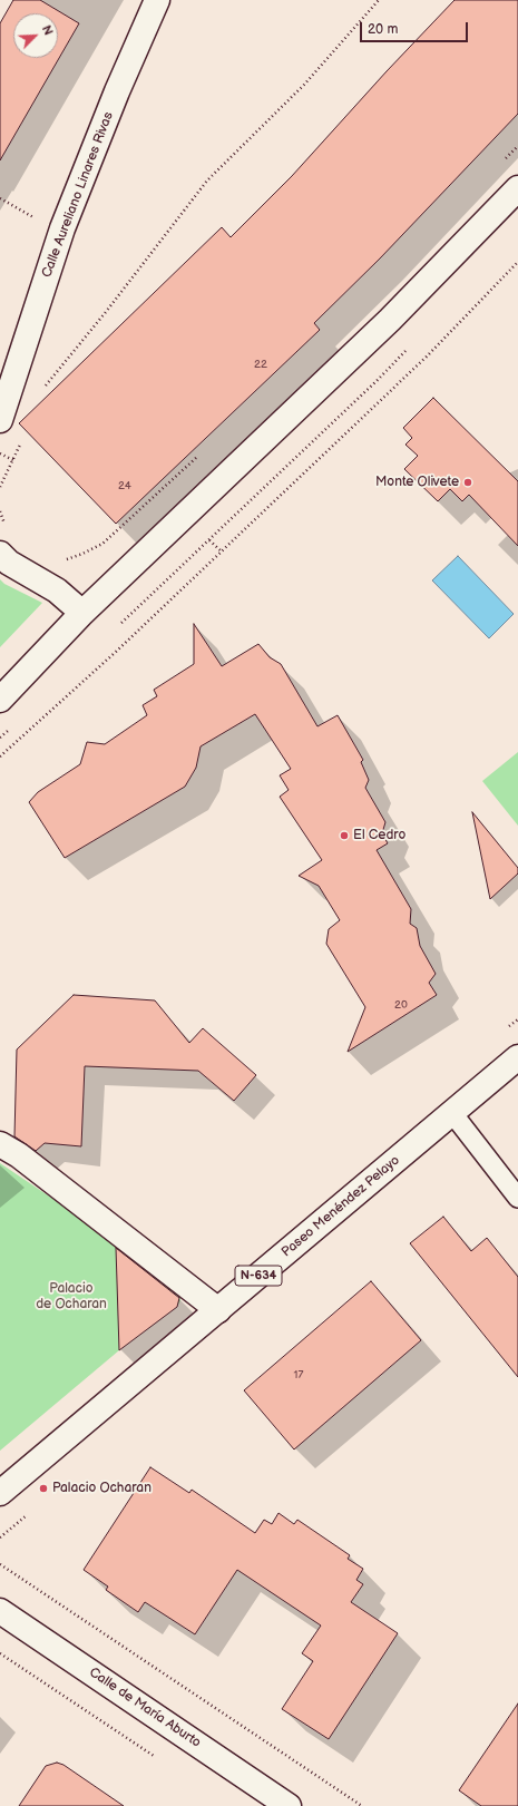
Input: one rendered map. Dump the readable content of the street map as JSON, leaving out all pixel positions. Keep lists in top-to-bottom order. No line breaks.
{"streets":{"main road":["Calle Aureliano Linares Rivas","Paseo Menéndez Pelayo","N-634","Calle de María Aburto"]},"parks":["Palacio de Ocharan"],"places":["Monte Olivete","El Cedro","Palacio Ocharan"],"house_numbers":["22","24","20","17"],"scale_bar":"20 m","north":"top right"}
